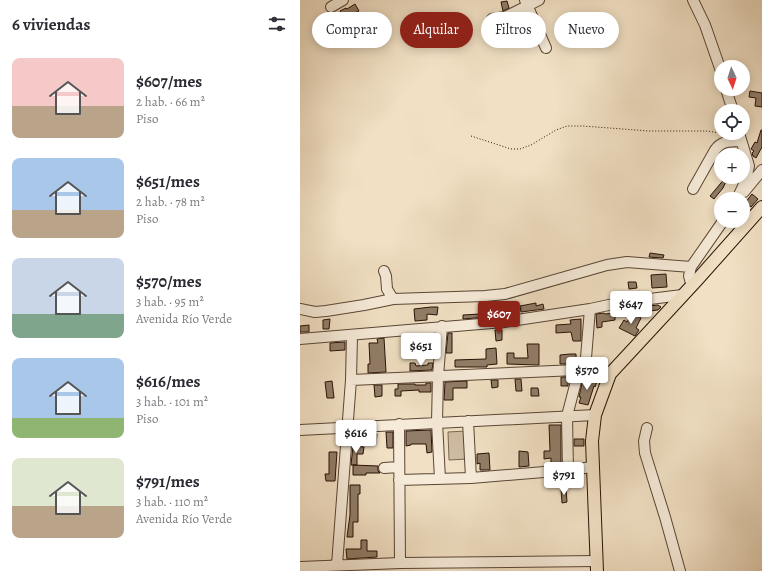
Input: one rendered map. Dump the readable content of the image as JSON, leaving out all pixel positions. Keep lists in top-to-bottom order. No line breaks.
{"north":"bottom","page":{"heading":"6 viviendas","chip":["Comprar","Alquilar","Filtros","Nuevo"],"list":[{"name":"$607/mes","note":"2 hab. · 66 m² · Piso"},{"name":"$651/mes","note":"2 hab. · 78 m² · Piso"},{"name":"$570/mes","note":"3 hab. · 95 m² · Avenida Río Verde"},{"name":"$616/mes","note":"3 hab. · 101 m² · Piso"},{"name":"$791/mes","note":"3 hab. · 110 m² · Avenida Río Verde"}],"map_buttons":["+","−"],"price":["$647","$607","$651","$570","$616","$791"]}}
